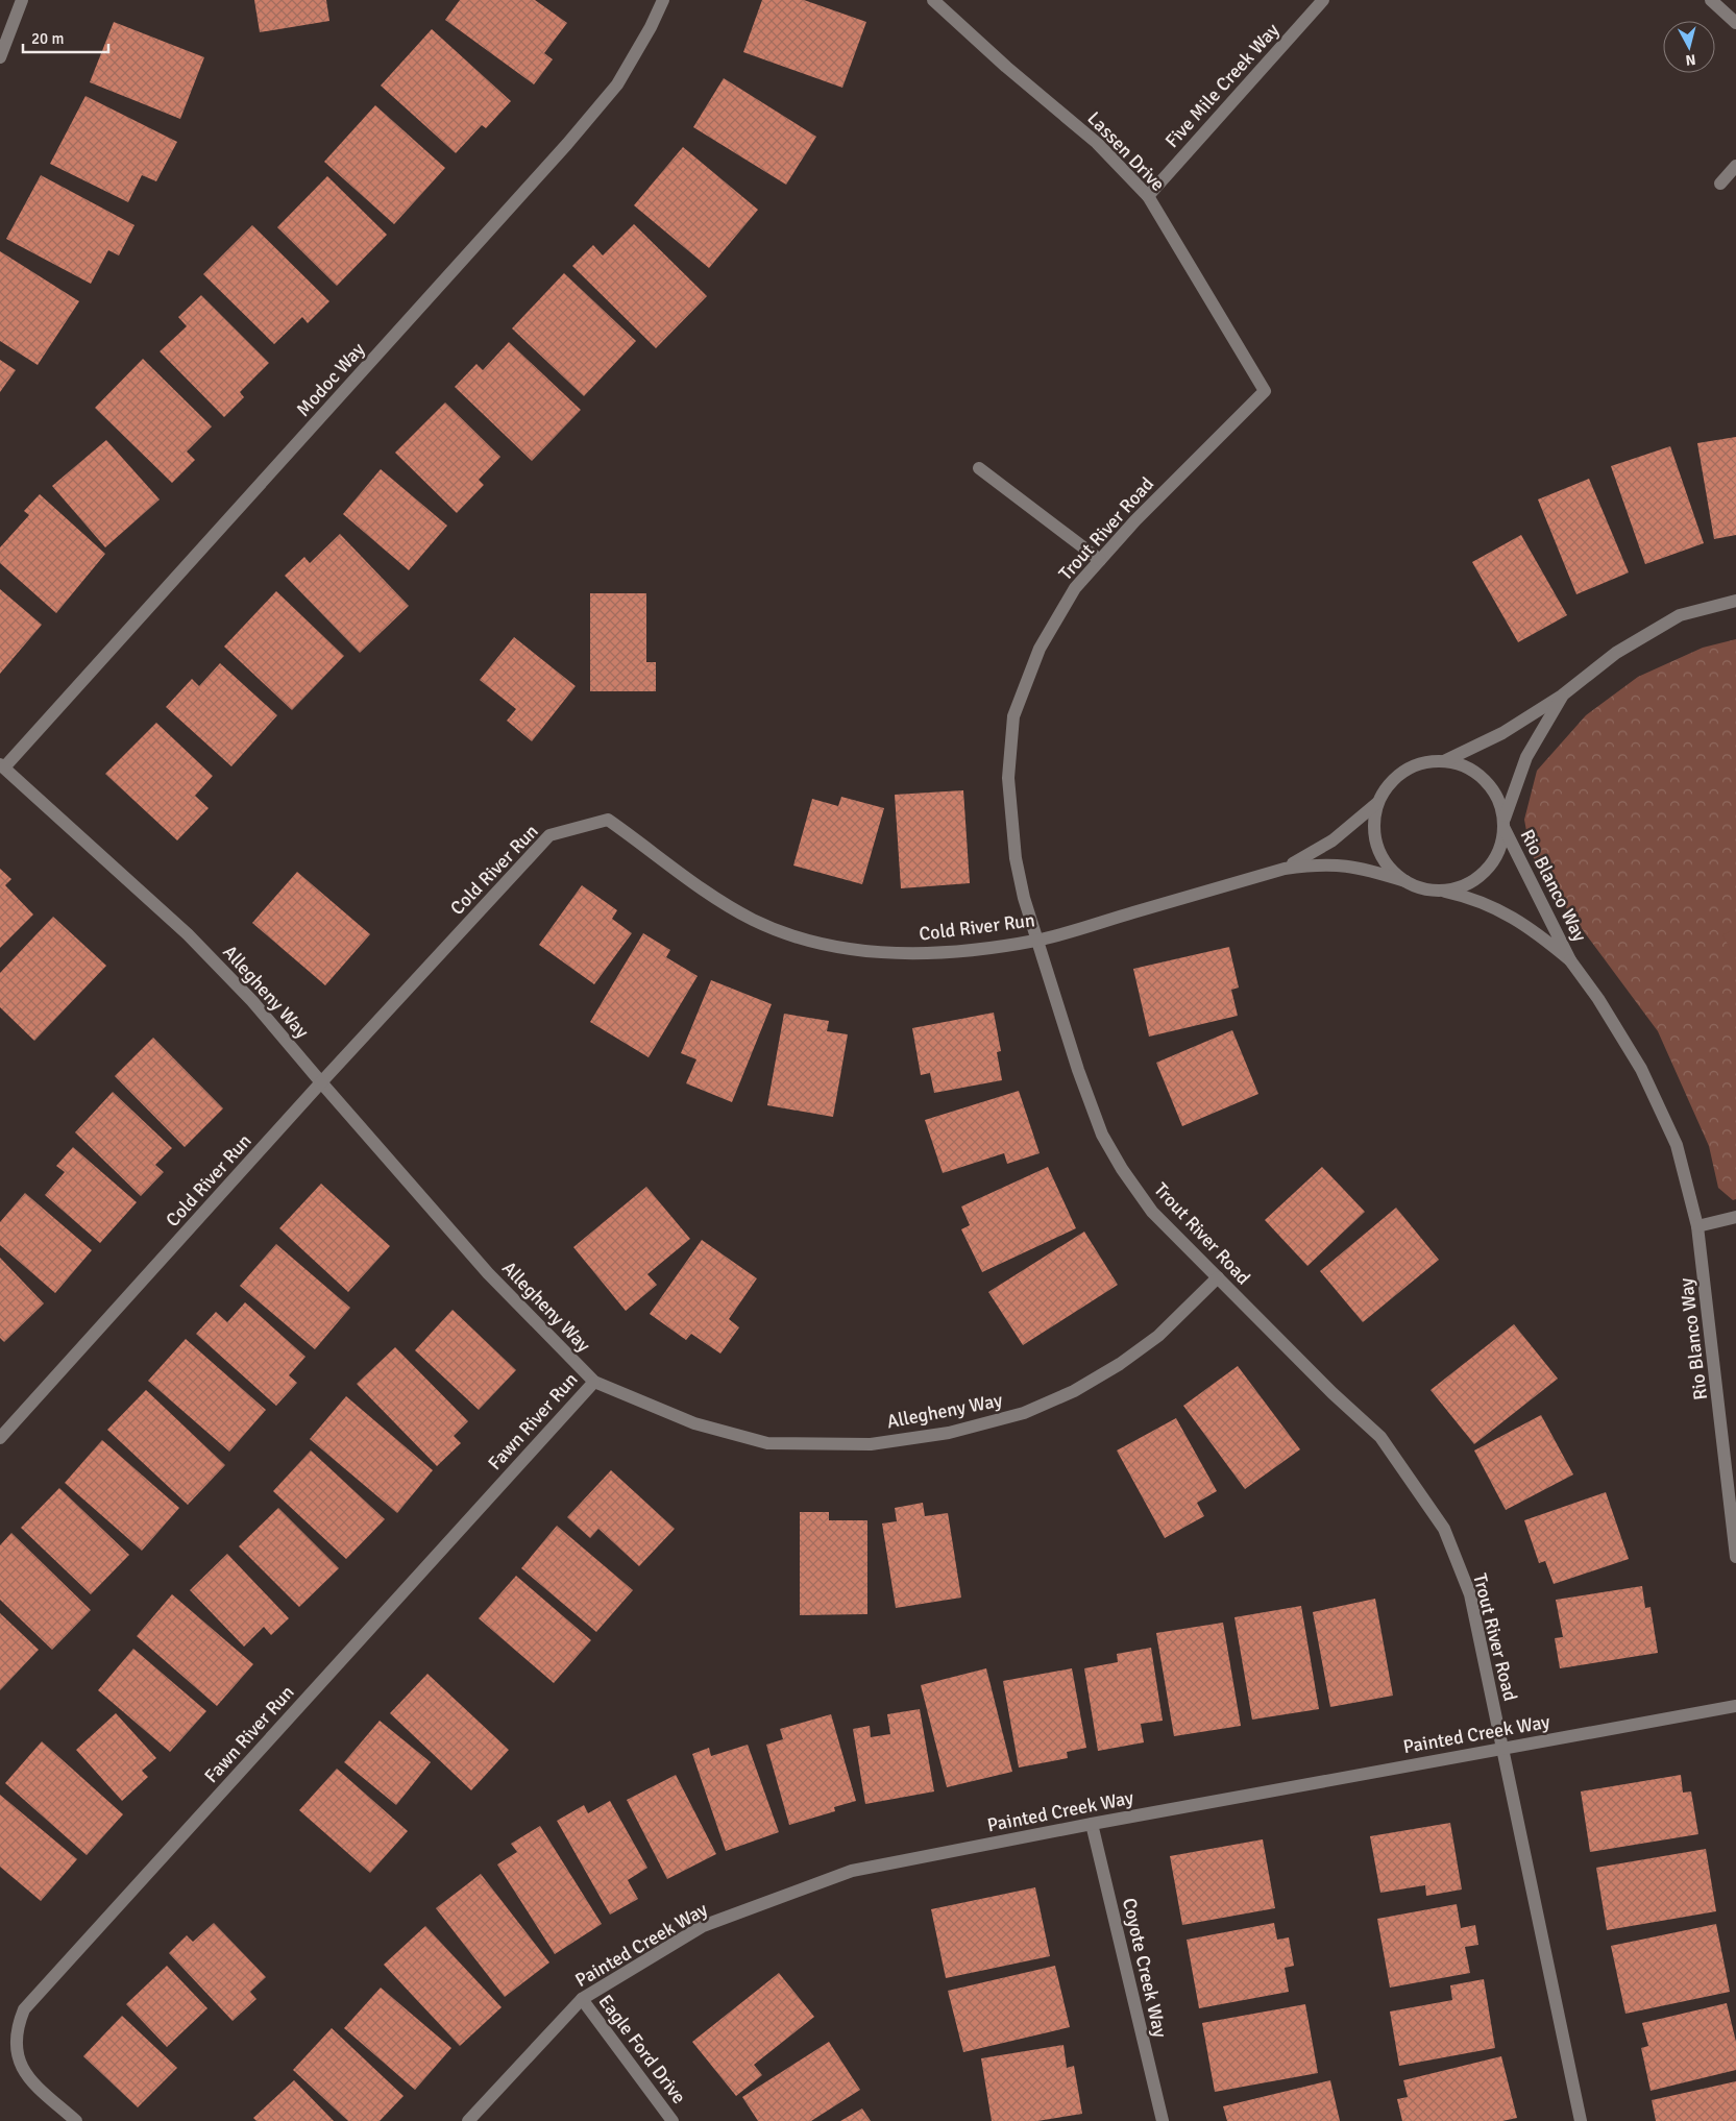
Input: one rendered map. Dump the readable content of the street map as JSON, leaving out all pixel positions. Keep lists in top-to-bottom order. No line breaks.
{"streets":{"street":["Five Mile Creek Way","Lassen Drive","Modoc Way","Trout River Road","Cold River Run","Rio Blanco Way","Allegheny Way","Fawn River Run","Painted Creek Way","Coyote Creek Way","Eagle Ford Drive"]},"crossings":[["Five Mile Creek Way","Lassen Drive"],["Lassen Drive","Trout River Road"],["Modoc Way","Allegheny Way"],["Trout River Road","Cold River Run"],["Trout River Road","Allegheny Way"],["Trout River Road","Painted Creek Way"],["Cold River Run","Rio Blanco Way"],["Cold River Run","Allegheny Way"],["Allegheny Way","Fawn River Run"],["Painted Creek Way","Coyote Creek Way"],["Painted Creek Way","Eagle Ford Drive"]],"scale_bar":"20 m","north":"bottom"}
